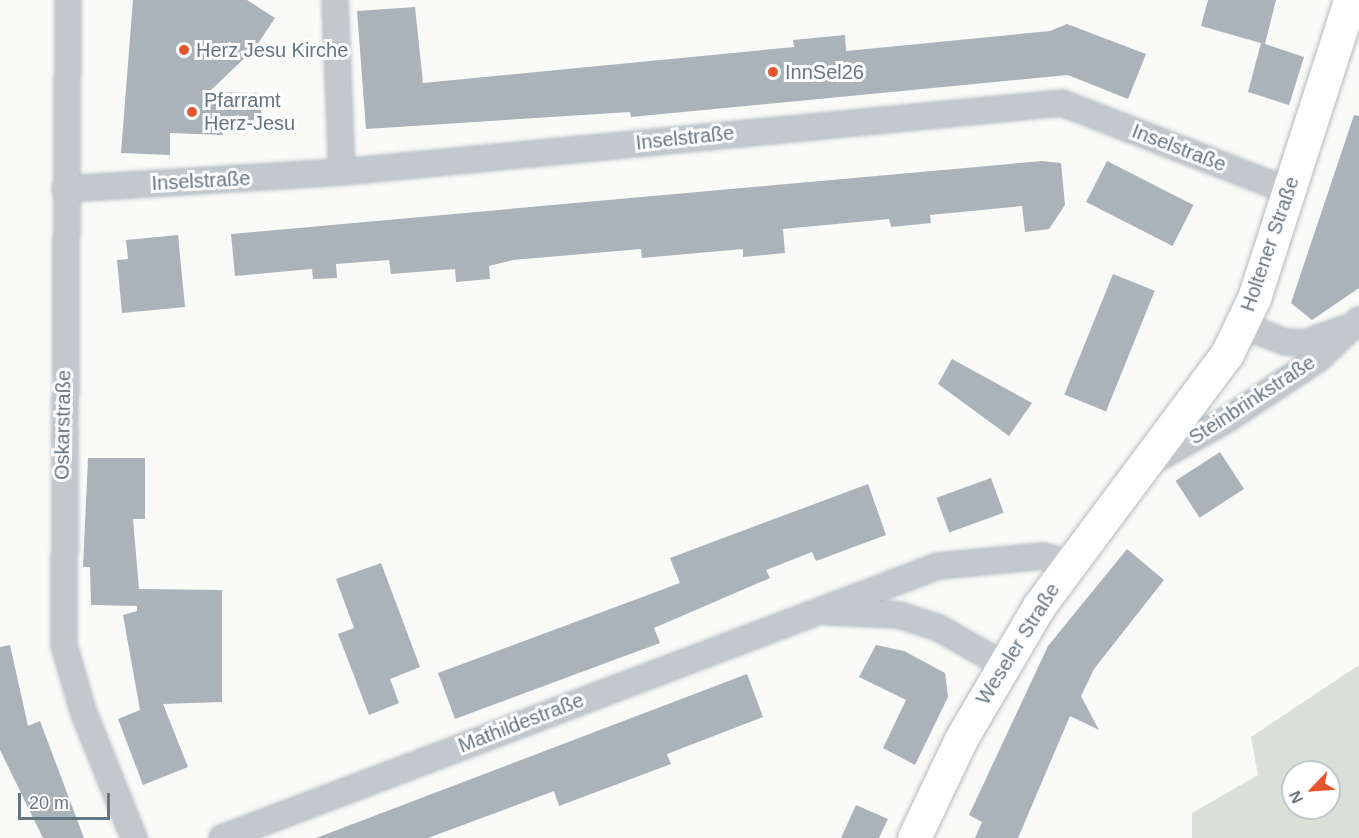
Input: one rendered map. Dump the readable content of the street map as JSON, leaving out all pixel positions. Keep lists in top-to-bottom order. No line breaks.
{"streets":{"main road":["Holtener Straße","Weseler Straße"],"street":["Inselstraße","Steinbrinkstraße","Oskarstraße","Mathildestraße"]},"crossings":[["Inselstraße","Holtener Straße"],["Inselstraße","Oskarstraße"],["Holtener Straße","Steinbrinkstraße"],["Holtener Straße","Weseler Straße"],["Steinbrinkstraße","Weseler Straße"],["Weseler Straße","Mathildestraße"]],"places":["Herz Jesu Kirche","InnSel26","Pfarramt Herz-Jesu"],"scale_bar":"20 m","north":"bottom left"}
